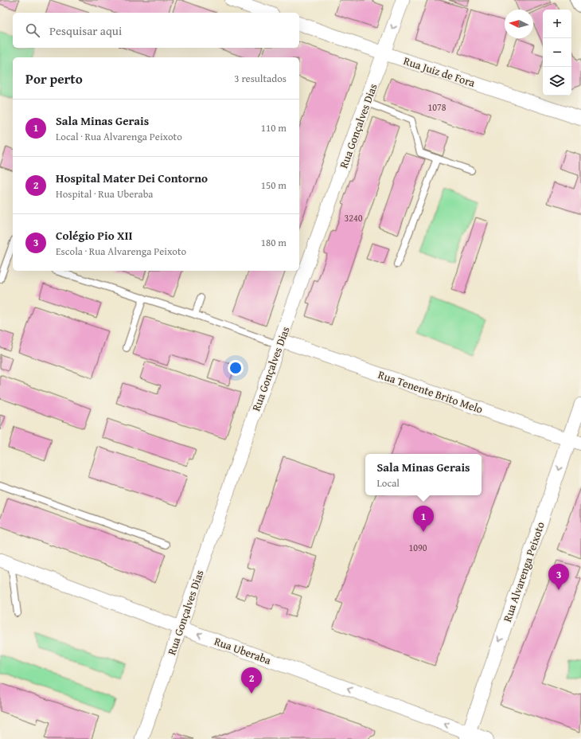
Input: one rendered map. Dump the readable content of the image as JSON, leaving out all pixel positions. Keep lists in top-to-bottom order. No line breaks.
{"streets":{"street":["Rua Juiz de Fora","Rua Gonçalves Dias","Rua Tenente Brito Melo","Rua Alvarenga Peixoto","Rua Uberaba"]},"crossings":[["Rua Juiz de Fora","Rua Gonçalves Dias"],["Rua Gonçalves Dias","Rua Tenente Brito Melo"],["Rua Gonçalves Dias","Rua Uberaba"],["Rua Tenente Brito Melo","Rua Alvarenga Peixoto"],["Rua Alvarenga Peixoto","Rua Uberaba"]],"one_way":["Rua Alvarenga Peixoto","Rua Uberaba"],"house_numbers":["1078","3240","1090"],"north":"left","page":{"map_buttons":["+","−"],"search":"Pesquisar aqui","heading":["Por perto","3 resultados"],"list":[{"mark":"1","name":"Sala Minas Gerais","note":"Local · Rua Alvarenga Peixoto","value":"110 m"},{"mark":"2","name":"Hospital Mater Dei Contorno","note":"Hospital · Rua Uberaba","value":"150 m"},{"mark":"3","name":"Colégio Pio XII","note":"Escola · Rua Alvarenga Peixoto","value":"180 m"}],"popup":["Sala Minas Gerais","Local"],"pins":["1","3","2"]}}
